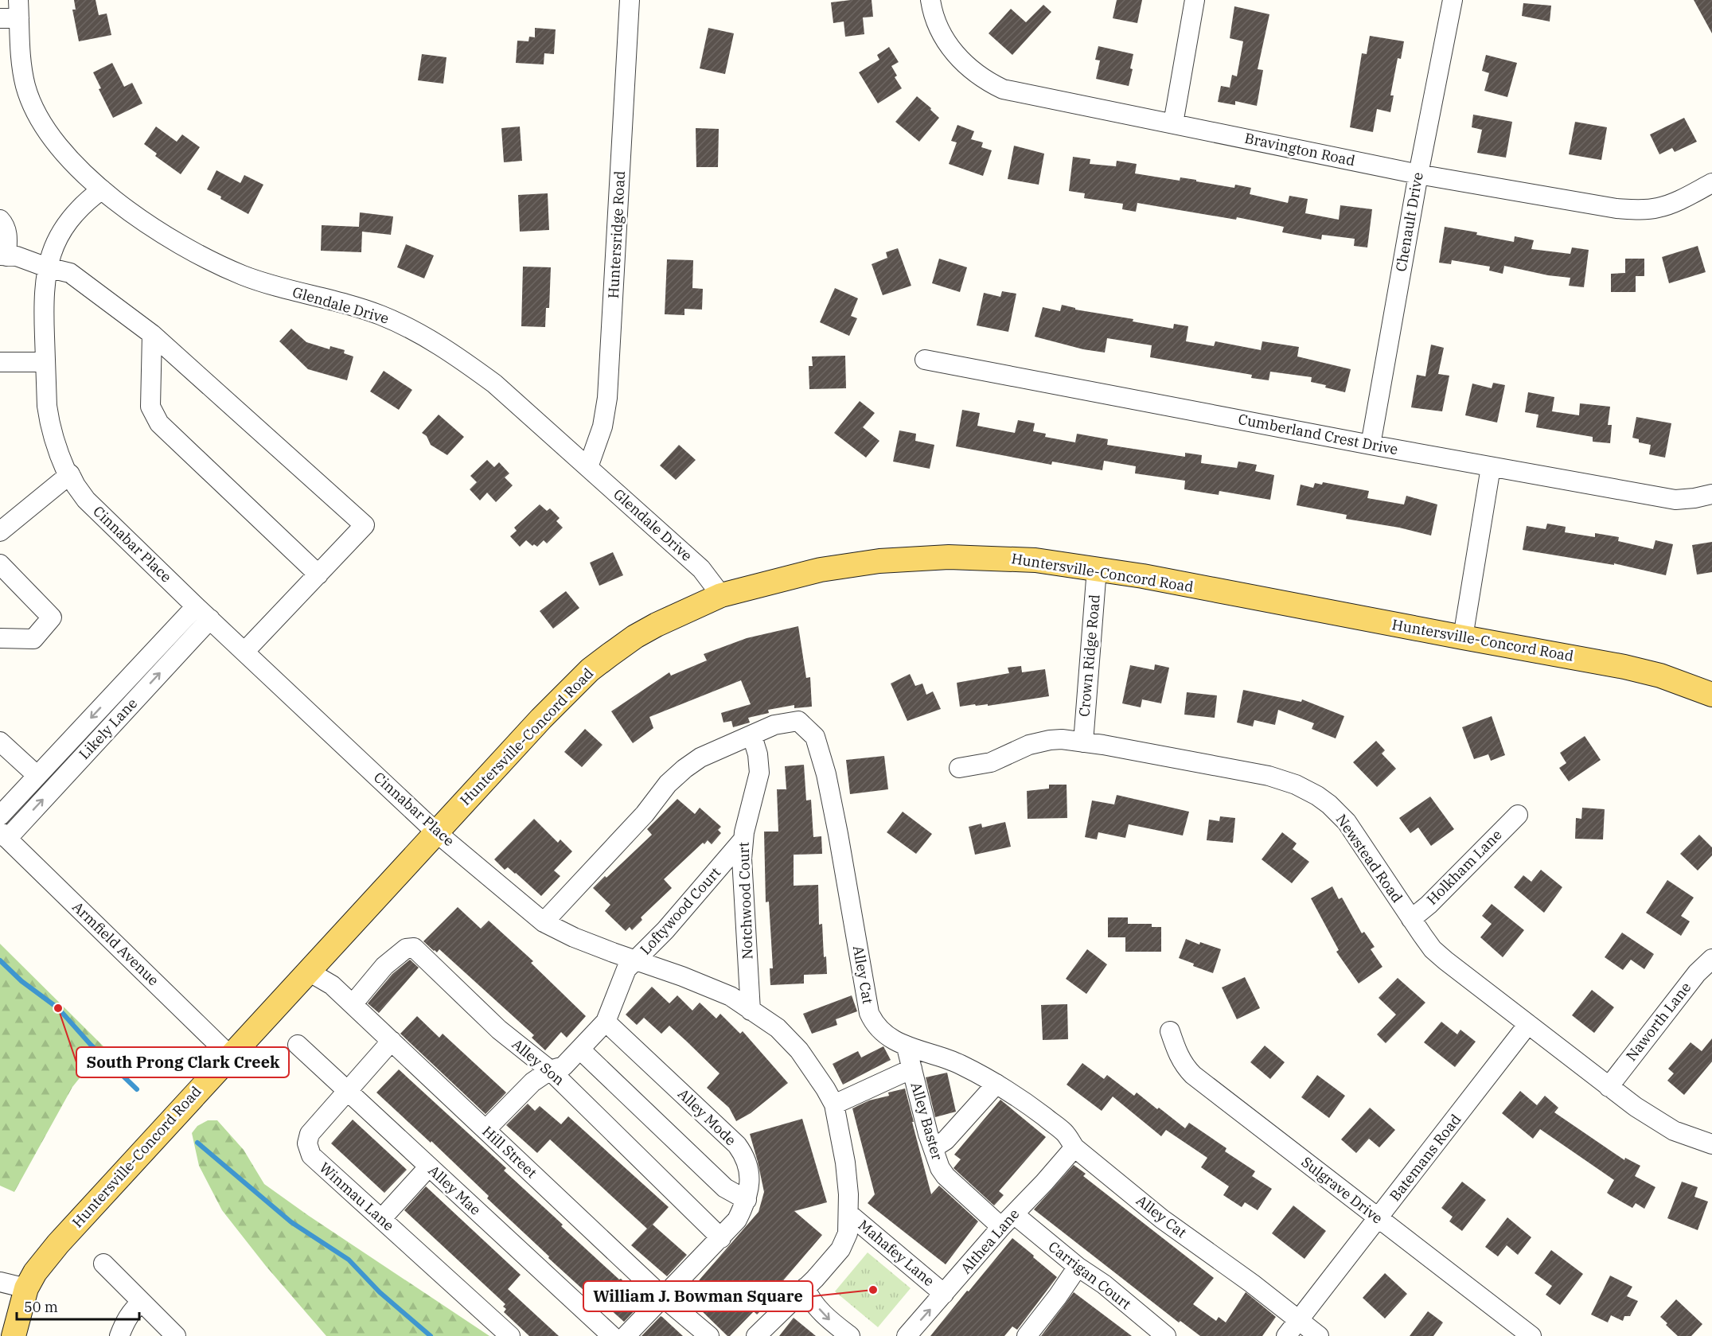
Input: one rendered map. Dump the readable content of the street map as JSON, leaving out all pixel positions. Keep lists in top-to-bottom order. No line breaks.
{"streets":{"main road":["Huntersville-Concord Road"],"street":["Bravington Road","Chenault Drive","Huntersridge Road","Glendale Drive","Cumberland Crest Drive","Cinnabar Place","Crown Ridge Road","Likely Lane","Newstead Road","Holkham Lane","Notchwood Court","Loftywood Court","Armfield Avenue","Alley Cat","Naworth Lane","Alley Son","Alley Mode","Alley Baster","Hill Street","Batemans Road","Alley Mae","Sulgrave Drive","Winmau Lane","Althea Lane","Mahafey Lane","Carrigan Court"]},"crossings":[["Bravington Road","Chenault Drive"],["Chenault Drive","Cumberland Crest Drive"],["Huntersridge Road","Glendale Drive"],["Glendale Drive","Cinnabar Place"],["Glendale Drive","Huntersville-Concord Road"],["Cinnabar Place","Huntersville-Concord Road"],["Cinnabar Place","Likely Lane"],["Cinnabar Place","Notchwood Court"],["Cinnabar Place","Loftywood Court"],["Cinnabar Place","Alley Cat"],["Cinnabar Place","Mahafey Lane"],["Huntersville-Concord Road","Crown Ridge Road"],["Huntersville-Concord Road","Armfield Avenue"],["Huntersville-Concord Road","Hill Street"],["Crown Ridge Road","Newstead Road"],["Likely Lane","Armfield Avenue"],["Newstead Road","Holkham Lane"],["Newstead Road","Naworth Lane"],["Newstead Road","Batemans Road"],["Notchwood Court","Loftywood Court"],["Notchwood Court","Alley Cat"],["Loftywood Court","Alley Mode"],["Alley Cat","Alley Baster"],["Alley Cat","Batemans Road"],["Alley Cat","Althea Lane"],["Alley Son","Alley Mode"],["Alley Son","Hill Street"],["Alley Mode","Hill Street"],["Alley Baster","Althea Lane"],["Alley Baster","Carrigan Court"],["Hill Street","Winmau Lane"],["Batemans Road","Sulgrave Drive"],["Alley Mae","Winmau Lane"],["Althea Lane","Mahafey Lane"],["Althea Lane","Carrigan Court"]],"places":["South Prong Clark Creek","William J. Bowman Square"],"scale_bar":"50 m"}
